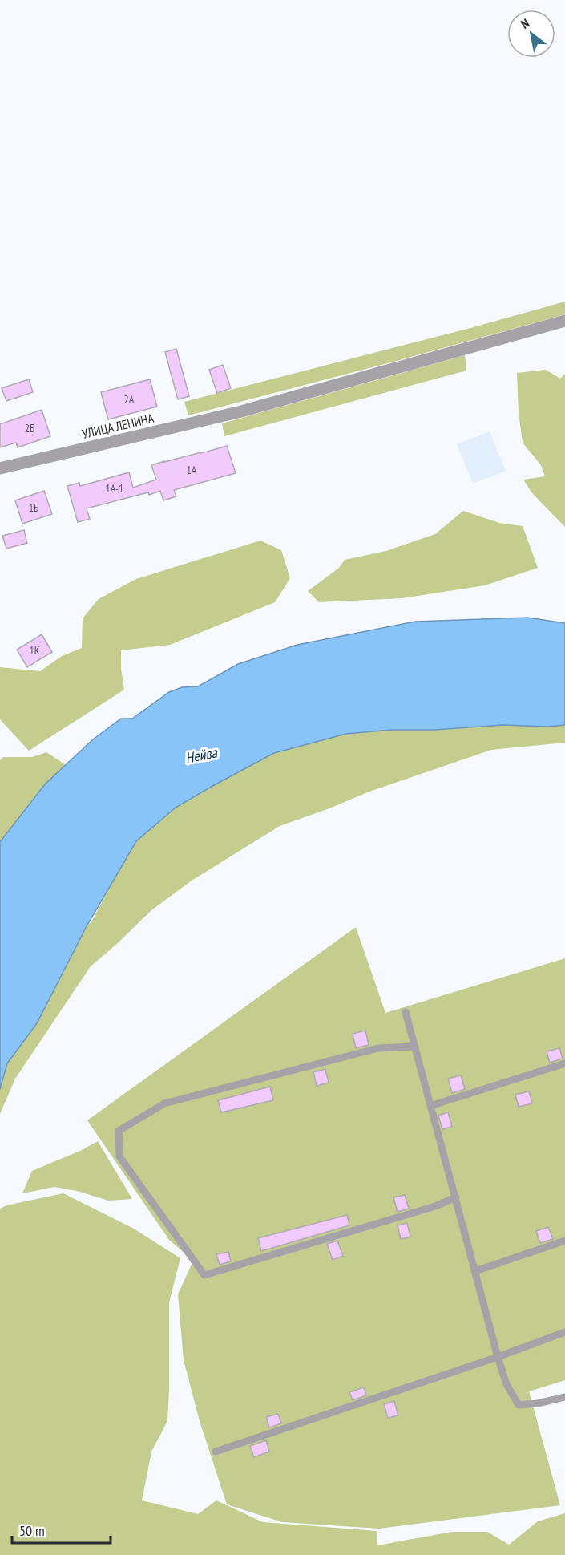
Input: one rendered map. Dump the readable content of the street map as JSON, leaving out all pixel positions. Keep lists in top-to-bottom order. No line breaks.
{"streets":{"street":["УЛИЦА ЛЕНИНА"]},"water":["Нейва"],"house_numbers":["2А","2Б","1А","1А-1","1Б","1К"],"scale_bar":"50 m","north":"top left"}
